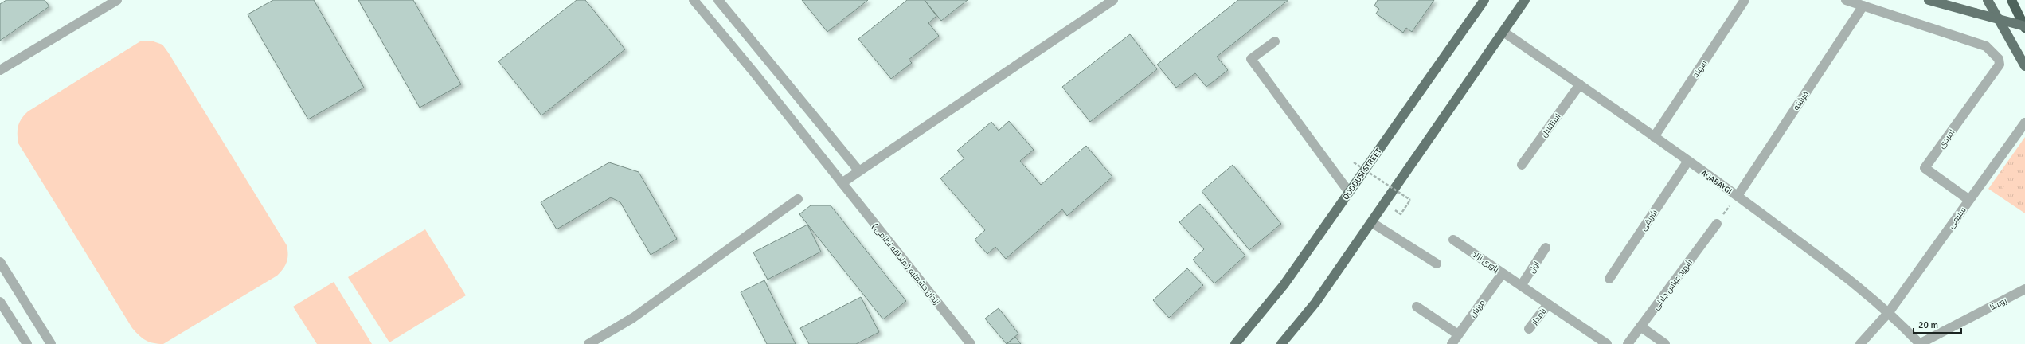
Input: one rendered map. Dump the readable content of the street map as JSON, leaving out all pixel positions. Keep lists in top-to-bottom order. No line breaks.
{"streets":{"main road":["QODDUSI STREET"],"street":["سهند","فرشته","استقلال","امیدی","AQABAYGI","سلیمی","شریفی","یاوری نژاد","زندان حشمتیه ( منطقه نظامی )","اول","شهید عباس جلالی","روستا","مرزبان","نامدار"]},"crossings":[["سهند","AQABAYGI"],["فرشته","امیدی"],["فرشته","AQABAYGI"],["استقلال","AQABAYGI"],["امیدی","سلیمی"],["AQABAYGI","سلیمی"],["AQABAYGI","شریفی"],["AQABAYGI","روستا"],["یاوری نژاد","اول"],["یاوری نژاد","مرزبان"],["یاوری نژاد","نامدار"]],"scale_bar":"20 m"}
